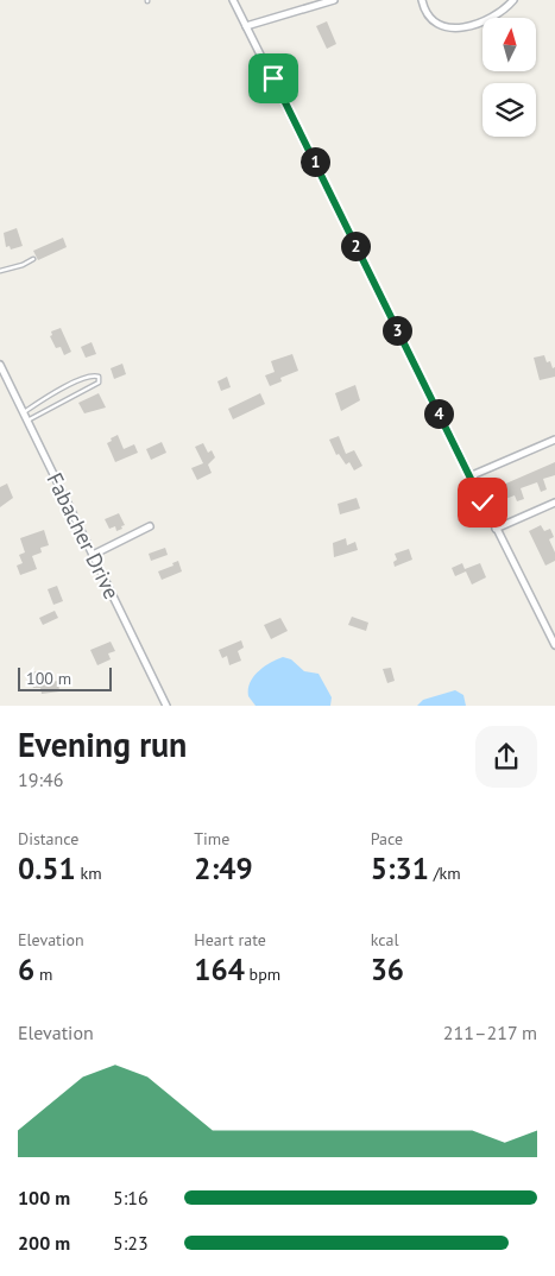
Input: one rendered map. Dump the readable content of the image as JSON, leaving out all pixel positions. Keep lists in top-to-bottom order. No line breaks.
{"streets":{"street":["Fabacher Drive"]},"scale_bar":"100 m","north":"top","page":{"pins":["1","2","3","4"],"scale":"100 m","heading":["Evening run","19:46"],"stats":[["Distance","0.51 km"],["Time","2:49"],["Pace","5:31 /km"],["Elevation","6 m"],["Heart rate","164 bpm"],["kcal","36"]],"chart":["Elevation","211–217 m"],"list":[{"name":"100 m","note":"5:16"},{"name":"200 m","note":"5:23"}]}}
